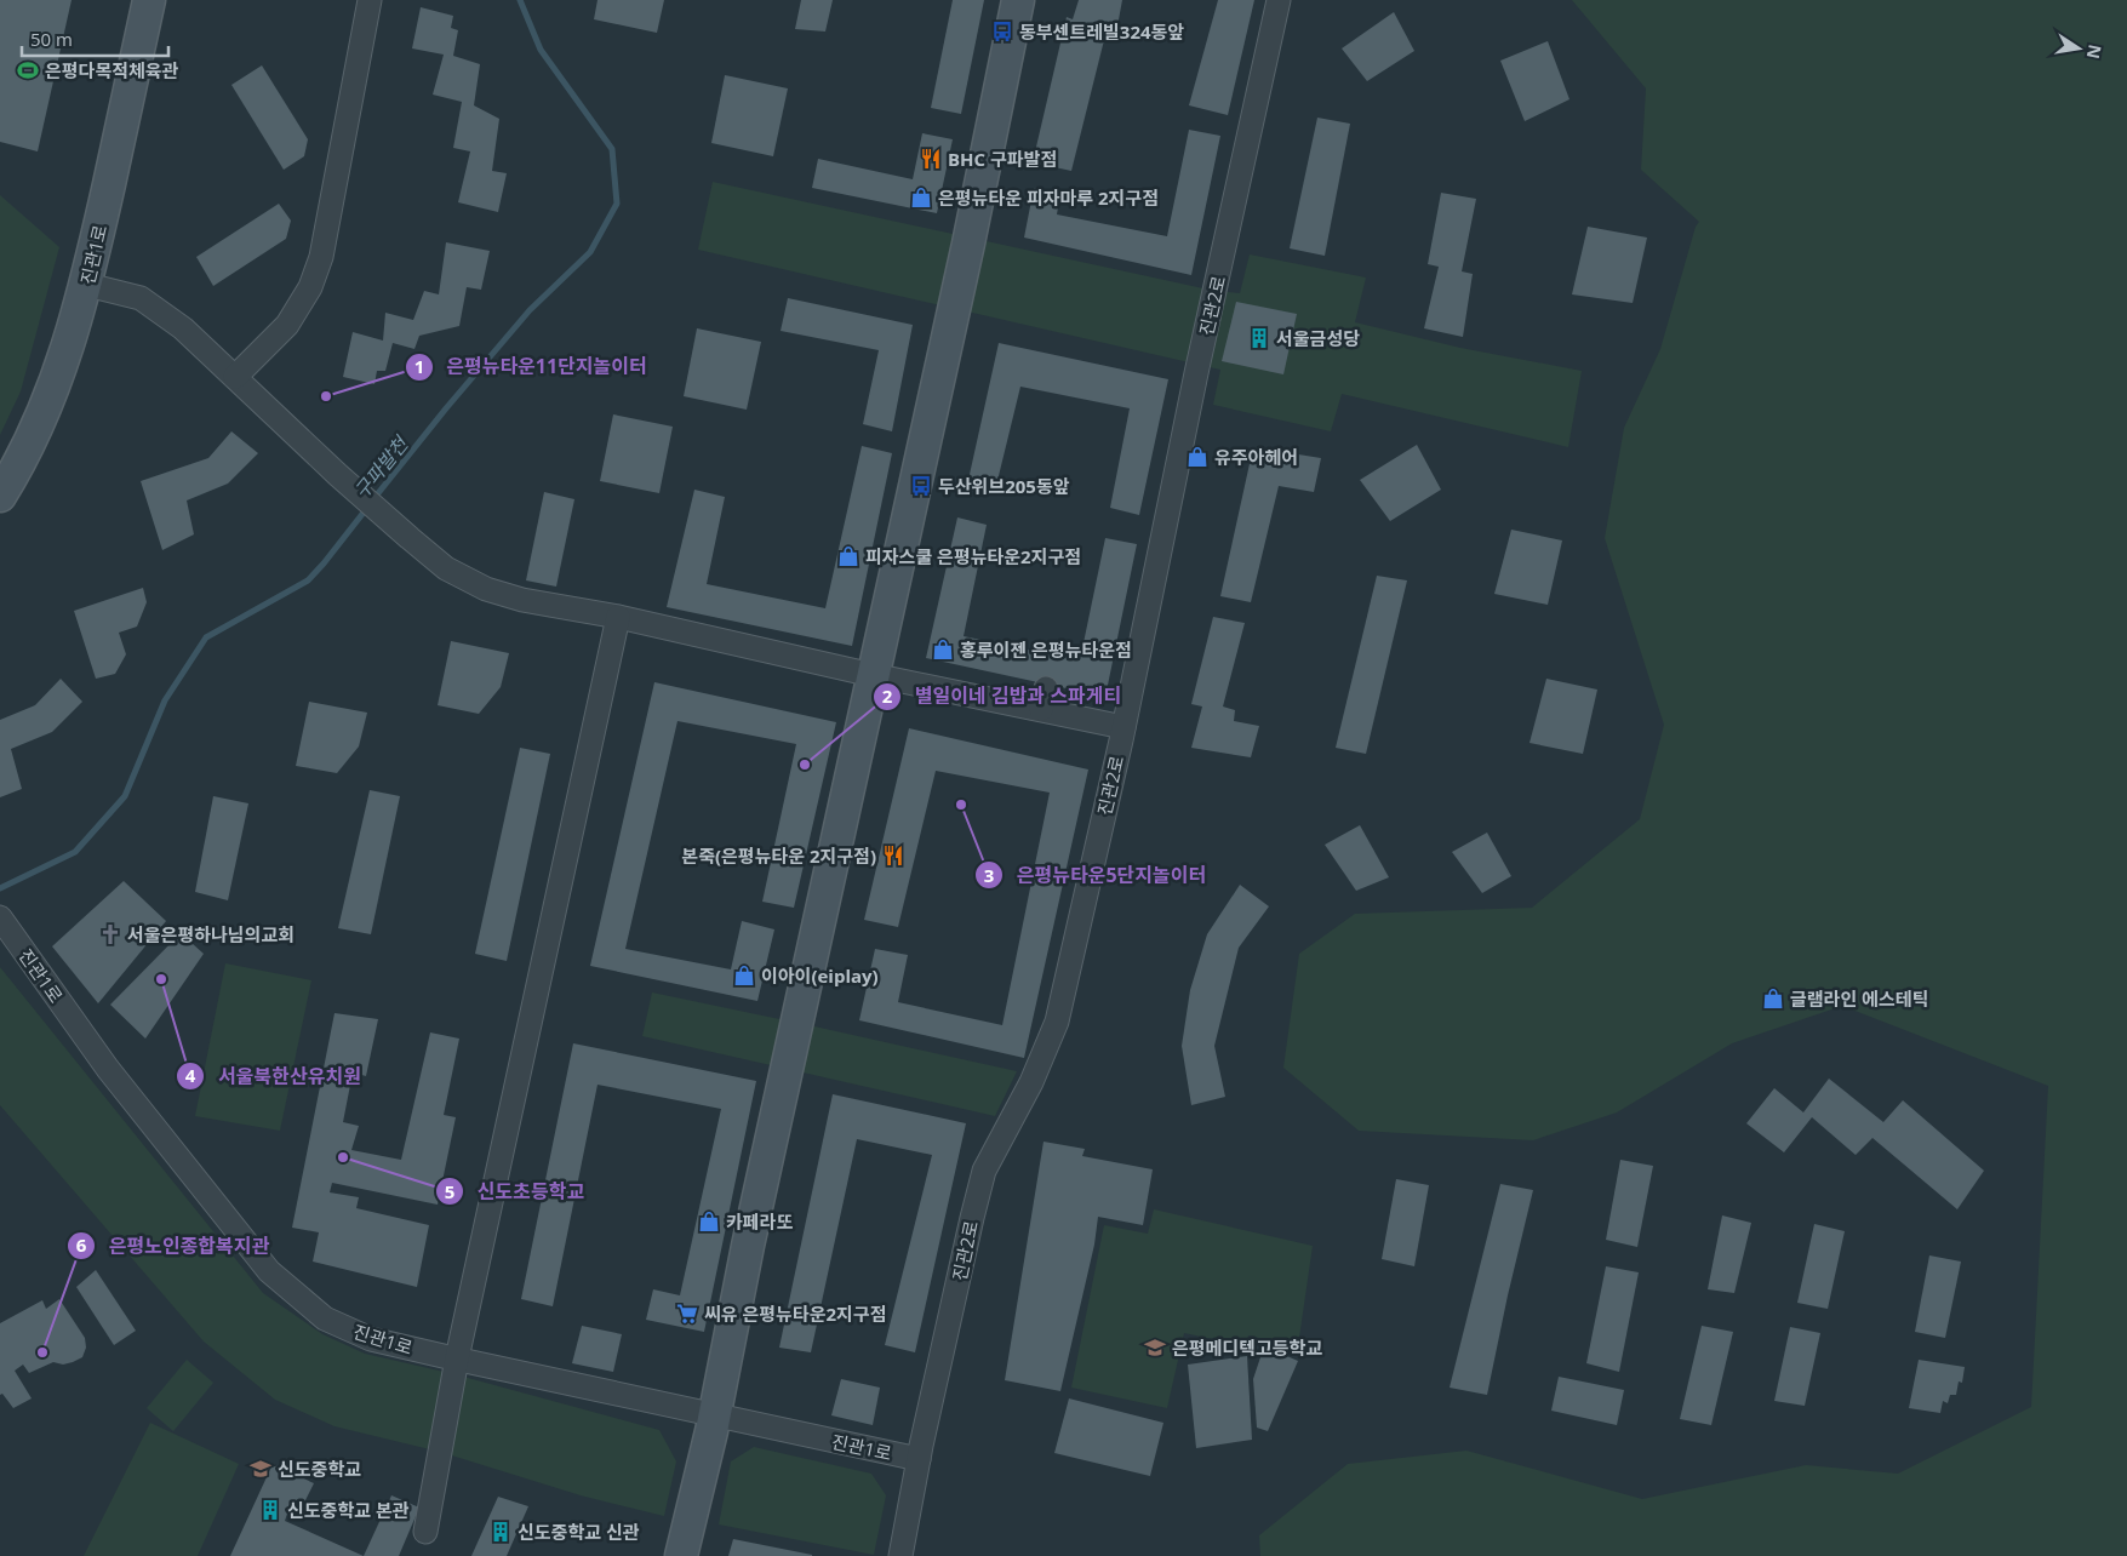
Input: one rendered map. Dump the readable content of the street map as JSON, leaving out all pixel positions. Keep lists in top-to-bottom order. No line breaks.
{"streets":{"street":["진관1로","진관2로"]},"crossings":[["진관1로","진관2로"]],"water":["구파발천"],"places":{"bus stop":["동부센트레빌324동앞","두산위브205동앞"],"sports":["은평다목적체육관"],"restaurant":["BHC 구파발점","본죽(은평뉴타운 2지구점)"],"shop":["은평뉴타운 피자마루 2지구점","유주아헤어","피자스쿨 은평뉴타운2지구점","홍루이젠 은평뉴타운점","이아이(eiplay)","글램라인 에스테틱","카페라또"],"building":["서울금성당","신도중학교 본관","신도중학교 신관"],"other":["은평뉴타운11단지놀이터","별일이네 김밥과 스파게티","은평뉴타운5단지놀이터","서울북한산유치원","신도초등학교","은평노인종합복지관"],"church":["서울은평하나님의교회"],"supermarket":["씨유 은평뉴타운2지구점"],"school or university":["은평메디텍고등학교","신도중학교"]},"scale_bar":"50 m","north":"right"}
